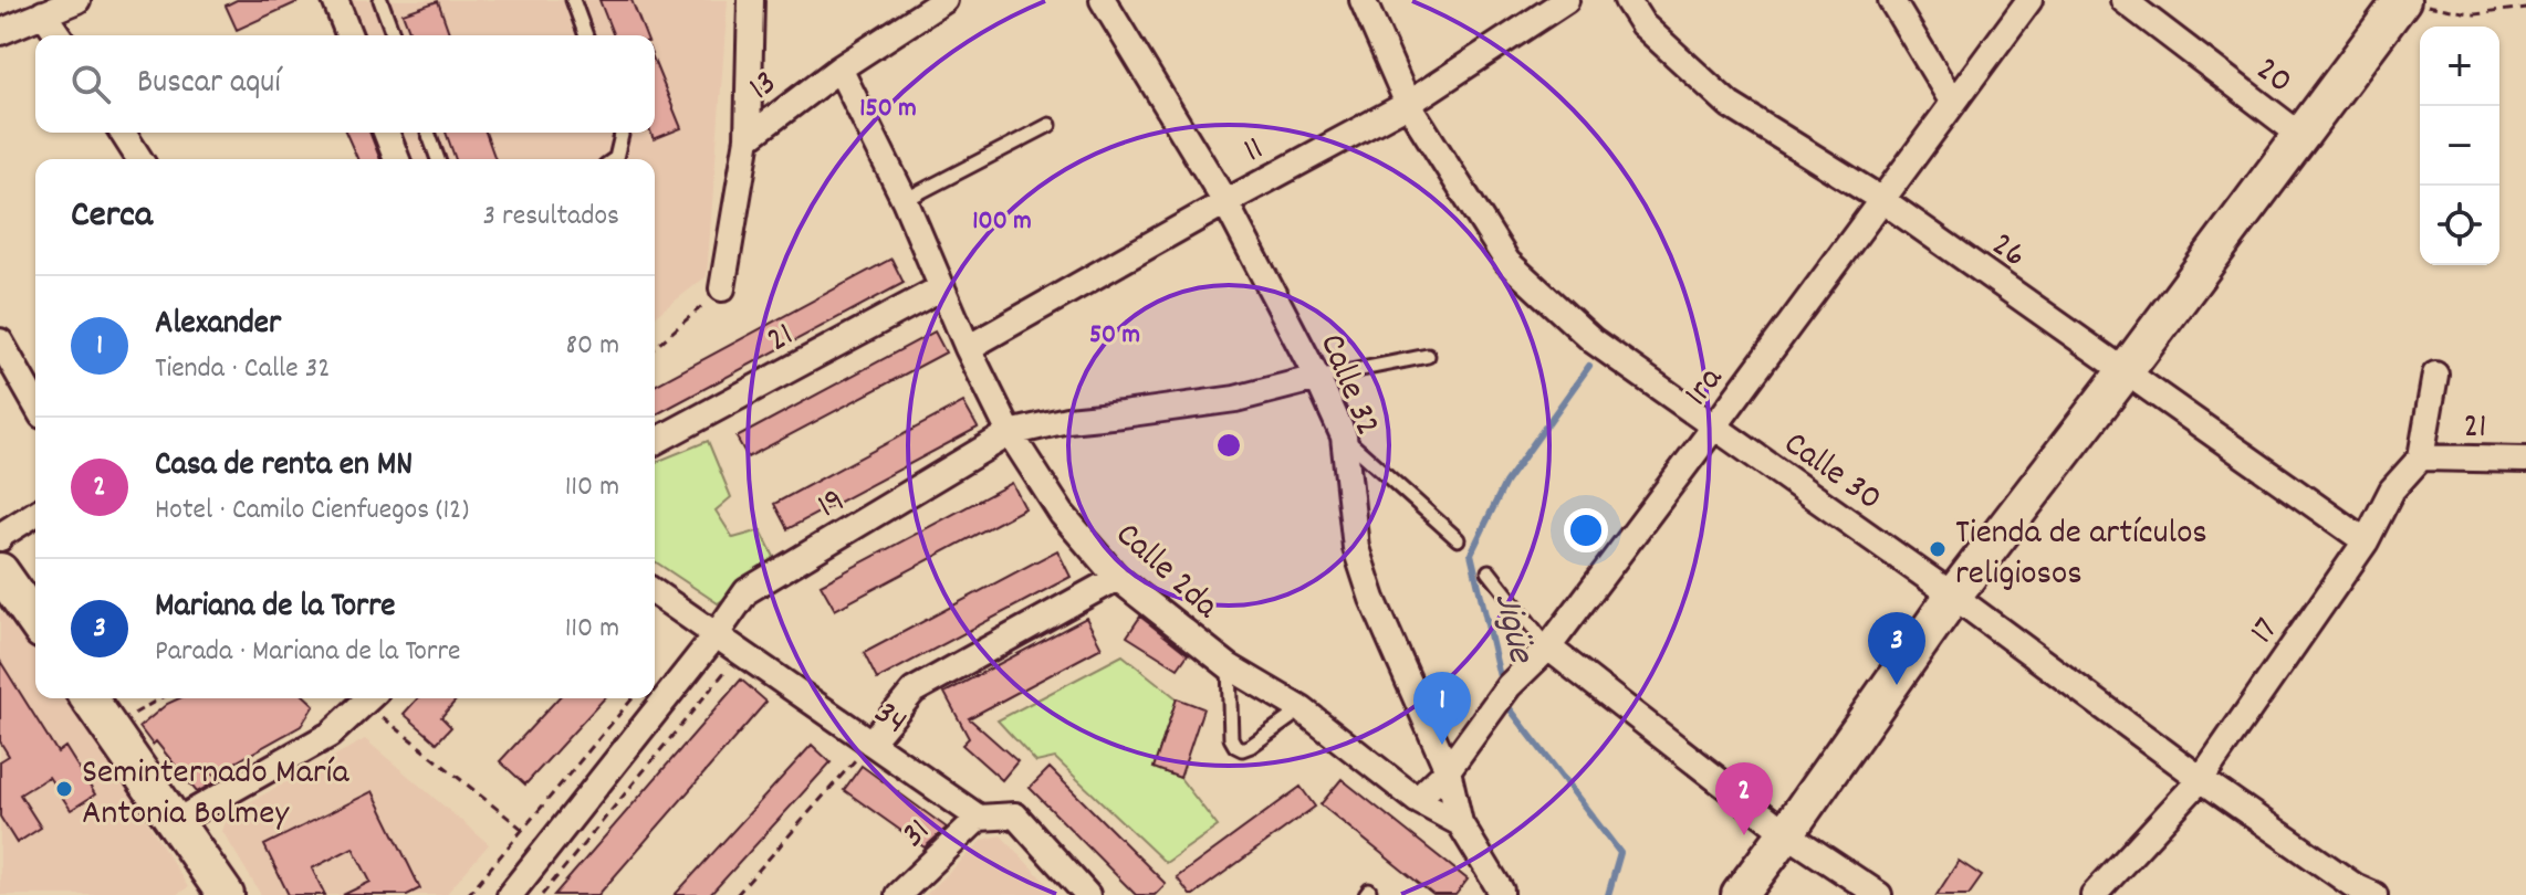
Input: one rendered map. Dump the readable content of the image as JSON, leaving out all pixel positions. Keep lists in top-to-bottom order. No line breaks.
{"streets":{"street":["20","13","11","26","21","Calle 32","1ra","Calle 30","19","Calle 2da","17","34","31"]},"crossings":[["11","Calle 32"],["11","Calle 30"],["11","Calle 2da"],["26","1ra"],["26","17"],["21","Calle 2da"],["21","17"],["Calle 32","1ra"],["Calle 32","19"],["Calle 32","Calle 2da"],["1ra","Calle 30"],["1ra","Calle 2da"],["Calle 30","17"],["19","Calle 2da"],["19","34"],["34","31"]],"water":["Jigüe"],"places":["Tienda de artículos religiosos","Seminternado María Antonia Bolmey"],"page":{"map_buttons":["+","−"],"search":"Buscar aquí","heading":["Cerca","3 resultados"],"list":[{"mark":"1","name":"Alexander","note":"Tienda · Calle 32","value":"80 m"},{"mark":"2","name":"Casa de renta en MN","note":"Hotel · Camilo Cienfuegos (12)","value":"110 m"},{"mark":"3","name":"Mariana de la Torre","note":"Parada · Mariana de la Torre","value":"110 m"}],"pins":["3","1","2"]},"rings":["150 m","100 m","50 m"]}
